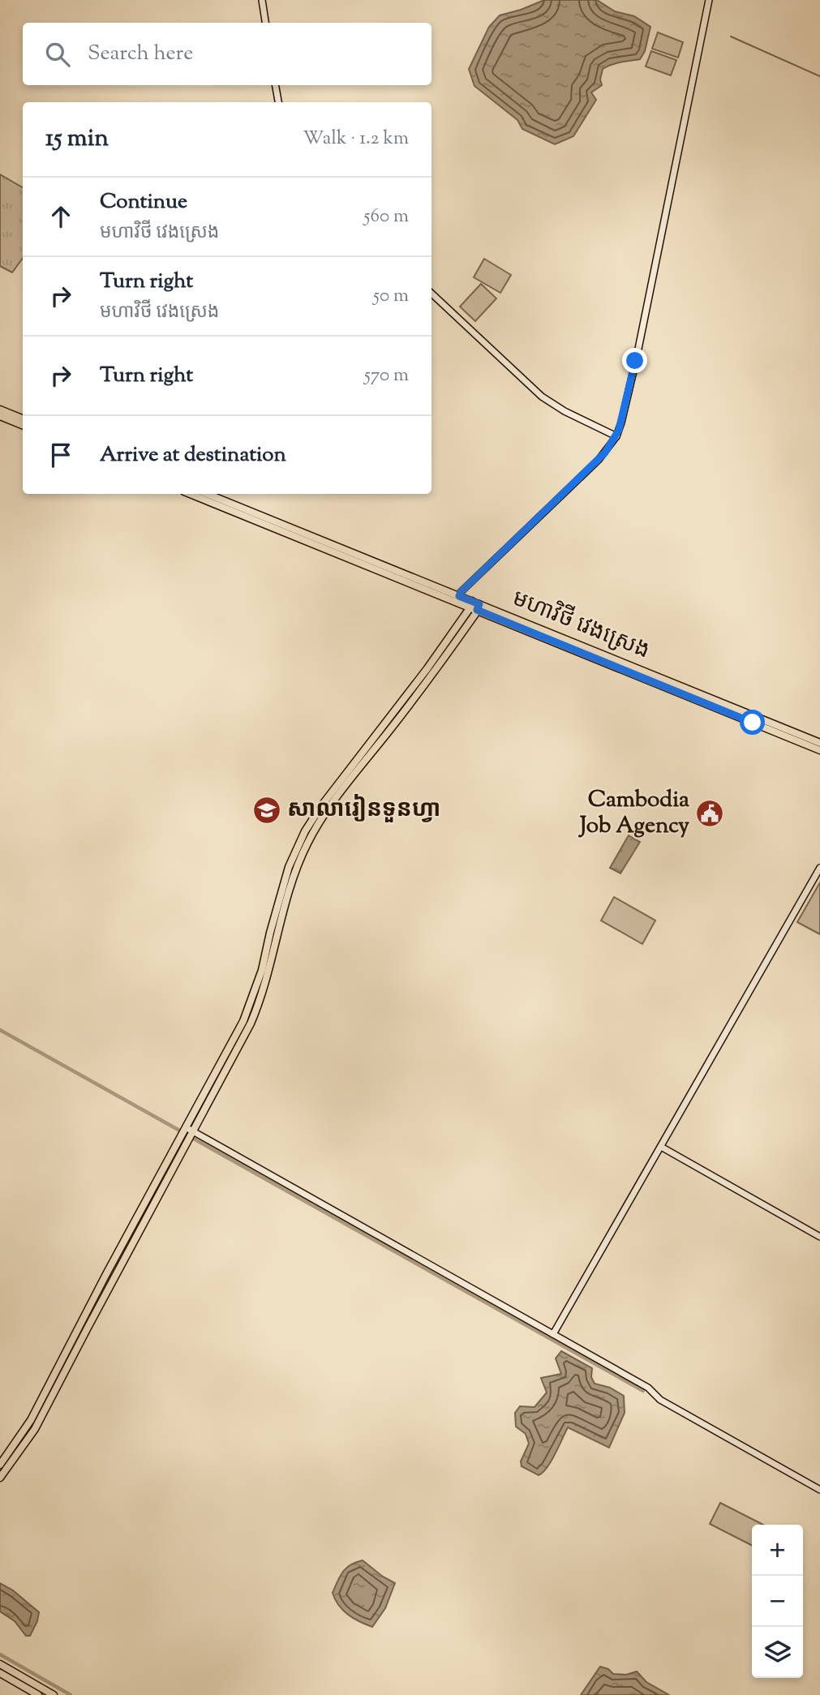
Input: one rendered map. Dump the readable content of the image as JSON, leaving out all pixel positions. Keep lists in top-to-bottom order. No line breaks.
{"streets":{"main road":["មហាវិថី វេងស្រេង"]},"places":{"school or university":["សាលារៀនទួនហ្វា"],"public building":["Cambodia Job Agency"]},"page":{"search":"Search here","heading":["15 min","Walk · 1.2 km"],"list":[["Continue","មហាវិថី វេងស្រេង","560 m"],["Turn right","មហាវិថី វេងស្រេង","50 m"],["Turn right","570 m"],"Arrive at destination"],"map_buttons":["+","−"]}}
